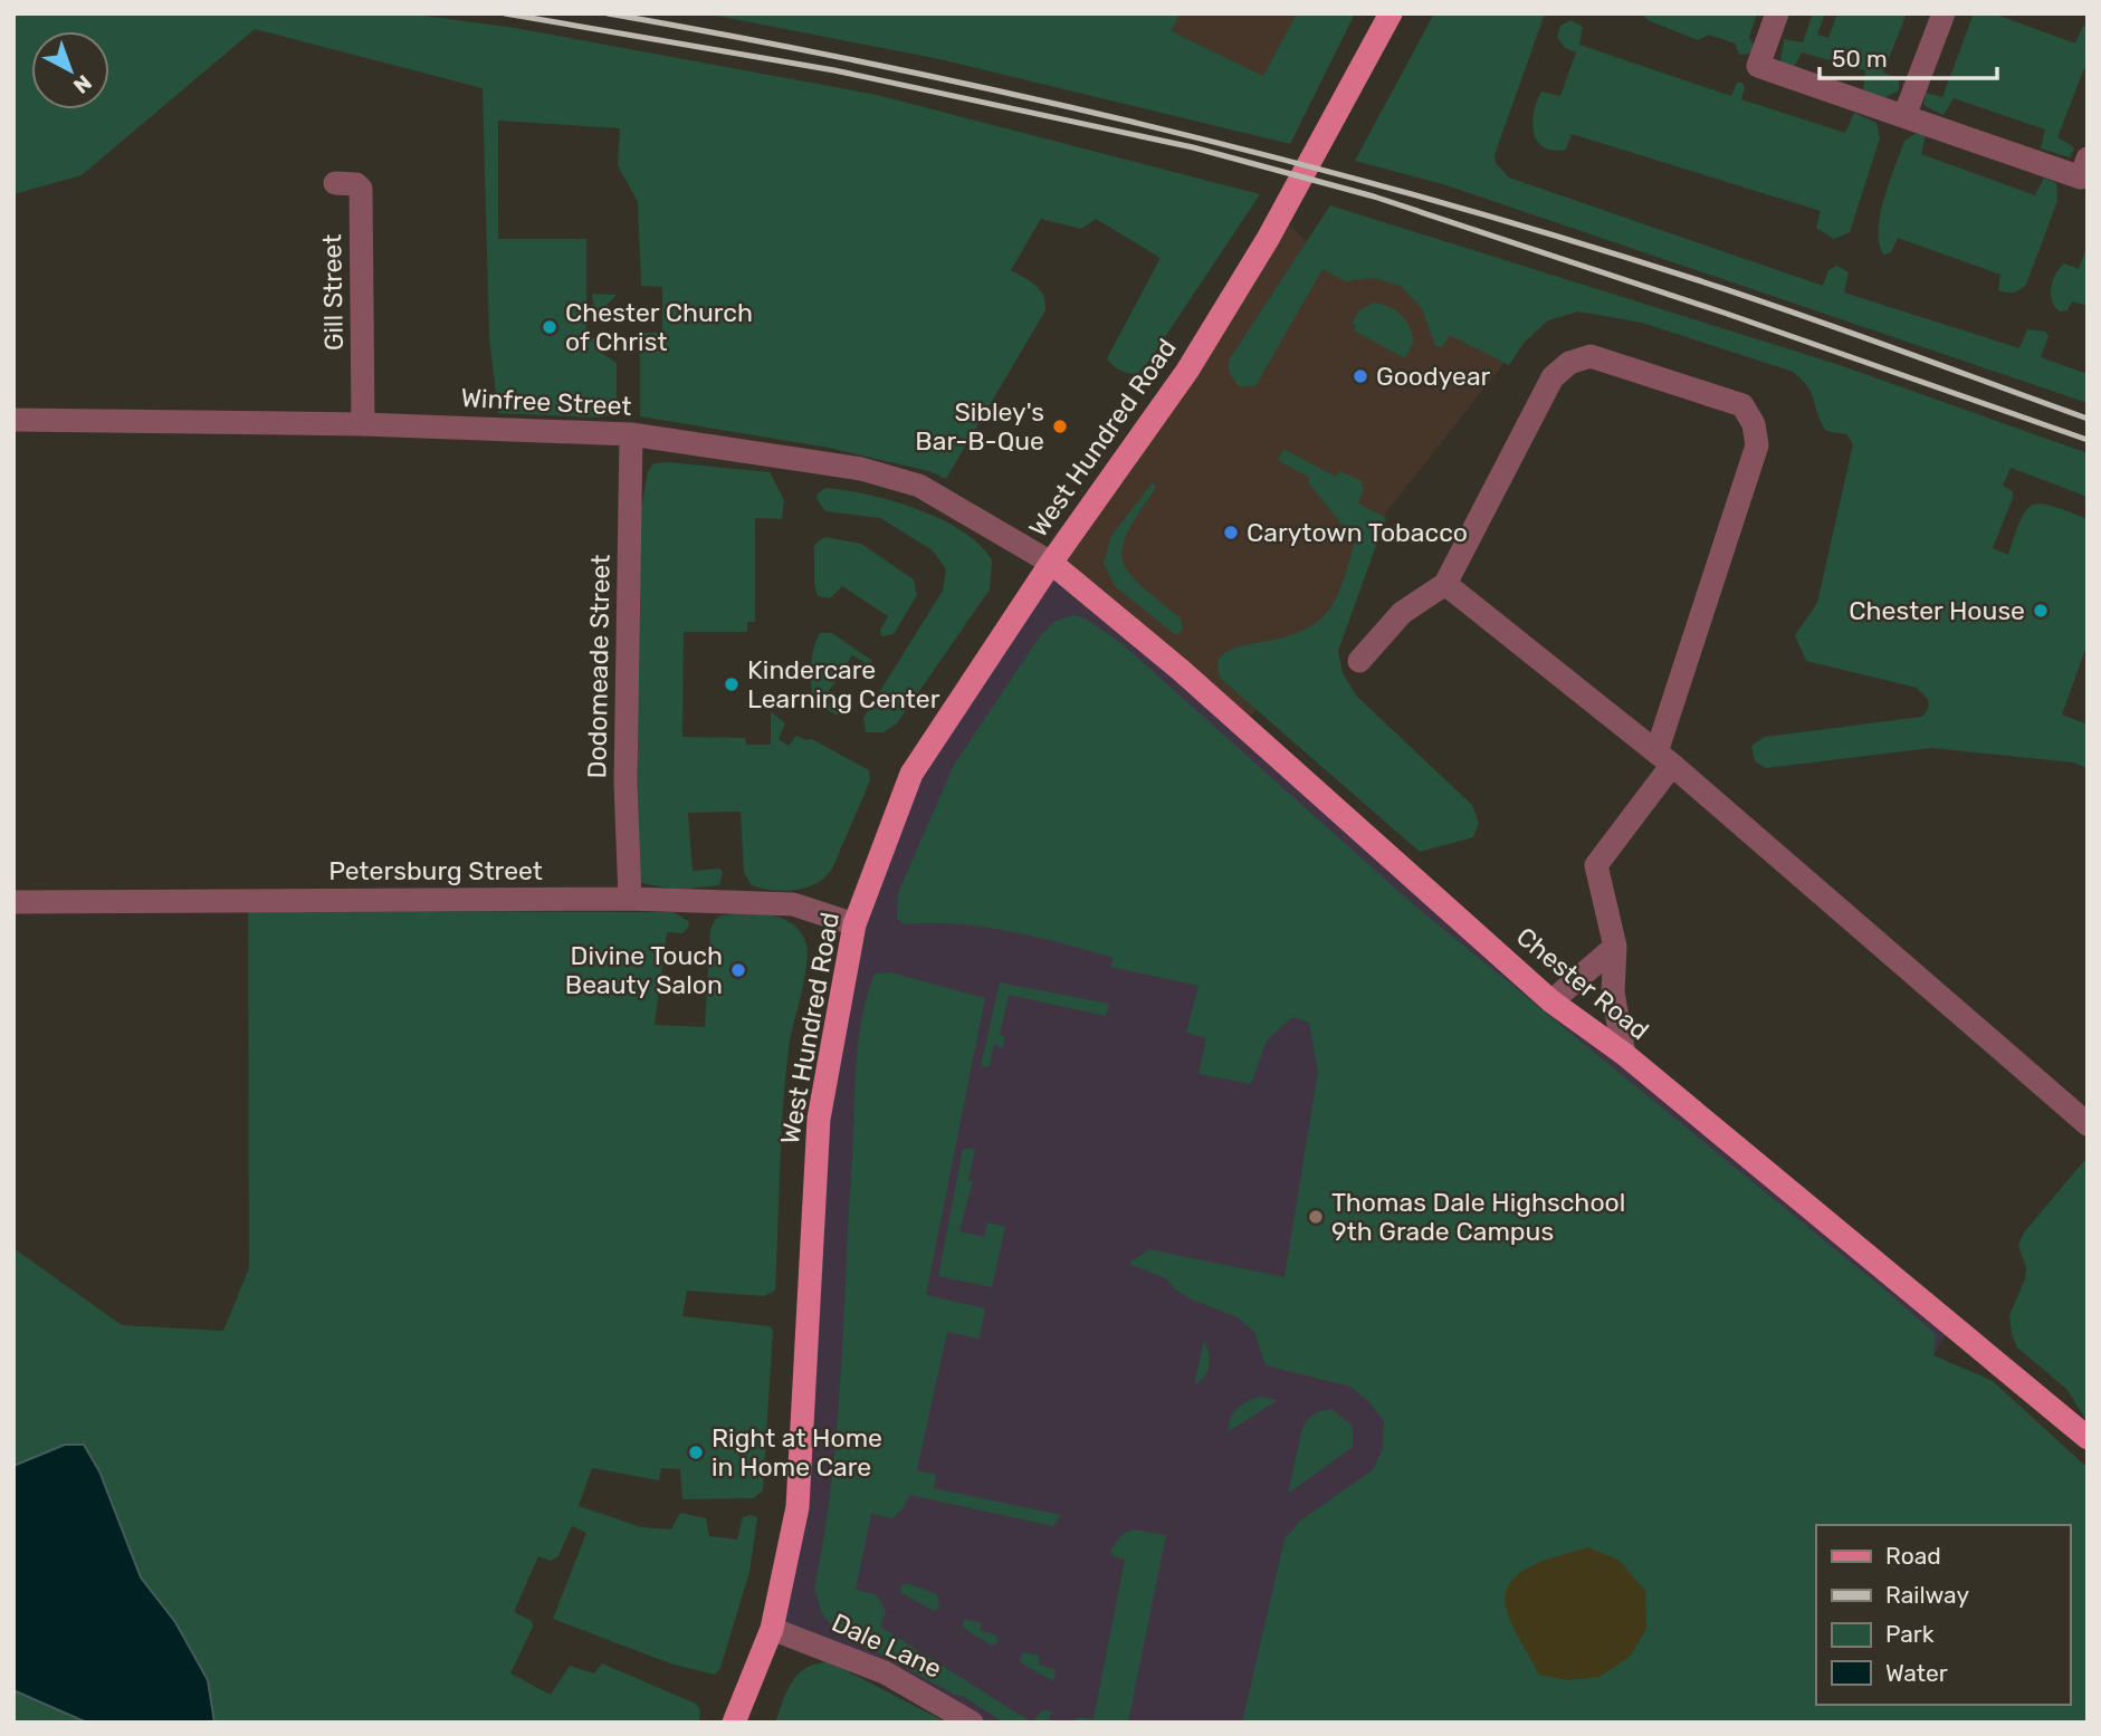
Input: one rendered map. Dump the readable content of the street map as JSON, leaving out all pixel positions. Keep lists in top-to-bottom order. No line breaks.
{"streets":{"main road":["West Hundred Road","Chester Road"],"street":["Gill Street","Winfree Street","Dodomeade Street","Petersburg Street","Dale Lane"]},"crossings":[["Gill Street","Winfree Street"],["Winfree Street","West Hundred Road"],["Winfree Street","Dodomeade Street"],["Winfree Street","Chester Road"],["West Hundred Road","Petersburg Street"],["West Hundred Road","Chester Road"],["West Hundred Road","Dale Lane"],["Dodomeade Street","Petersburg Street"]],"places":["Chester Church of Christ","Goodyear","Sibley's Bar-B-Que","Carytown Tobacco","Chester House","Kindercare Learning Center","Divine Touch Beauty Salon","Thomas Dale Highschool 9th Grade Campus","Right at Home in Home Care"],"legend":["Road","Railway","Park","Water"],"scale_bar":"50 m","north":"bottom right"}
